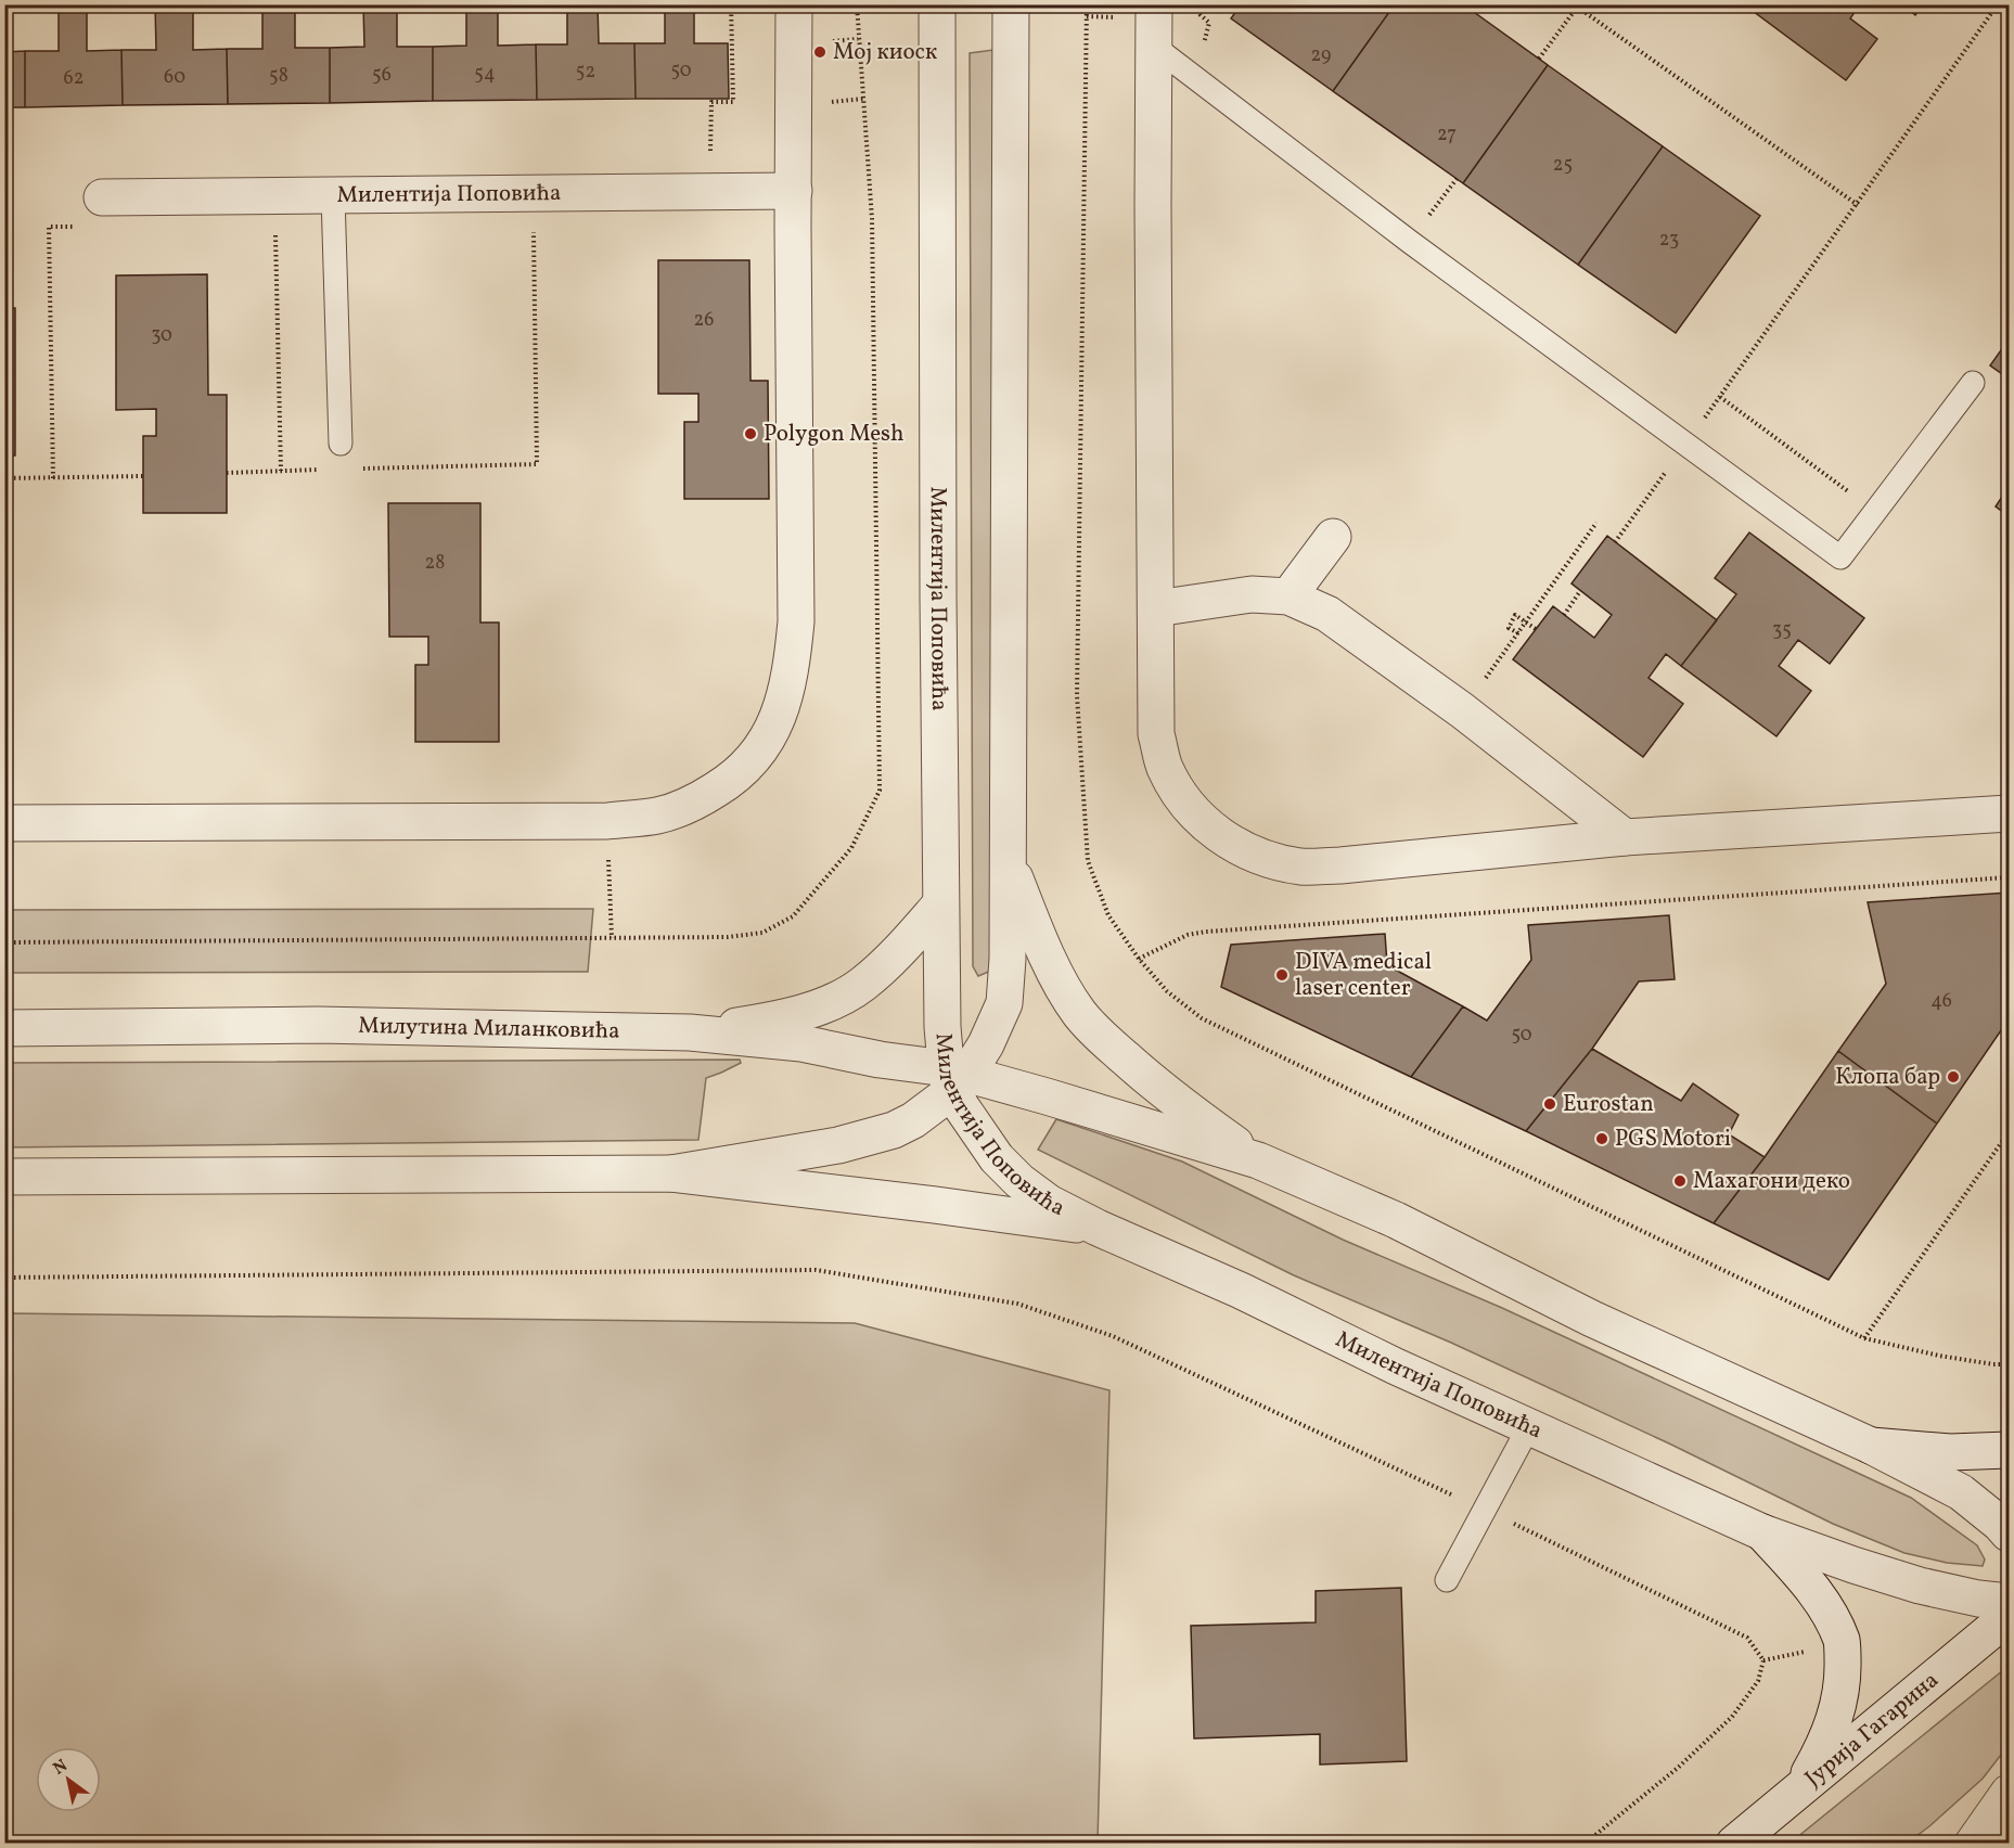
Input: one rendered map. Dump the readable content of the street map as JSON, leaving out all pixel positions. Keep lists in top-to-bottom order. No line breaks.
{"streets":{"street":["Милентија Поповића","Милутина Миланковића","Јурија Гагарина"]},"crossings":[["Милентија Поповића","Милутина Миланковића"]],"places":["Мој киоск","Polygon Mesh","DIVA medical laser center","Клопа бар","Eurostan","PGS Motori","Махагони деко"],"house_numbers":["29","50","52","54","56","58","60","62","27","25","23","26","30","28","35","46","50"],"north":"top left"}
